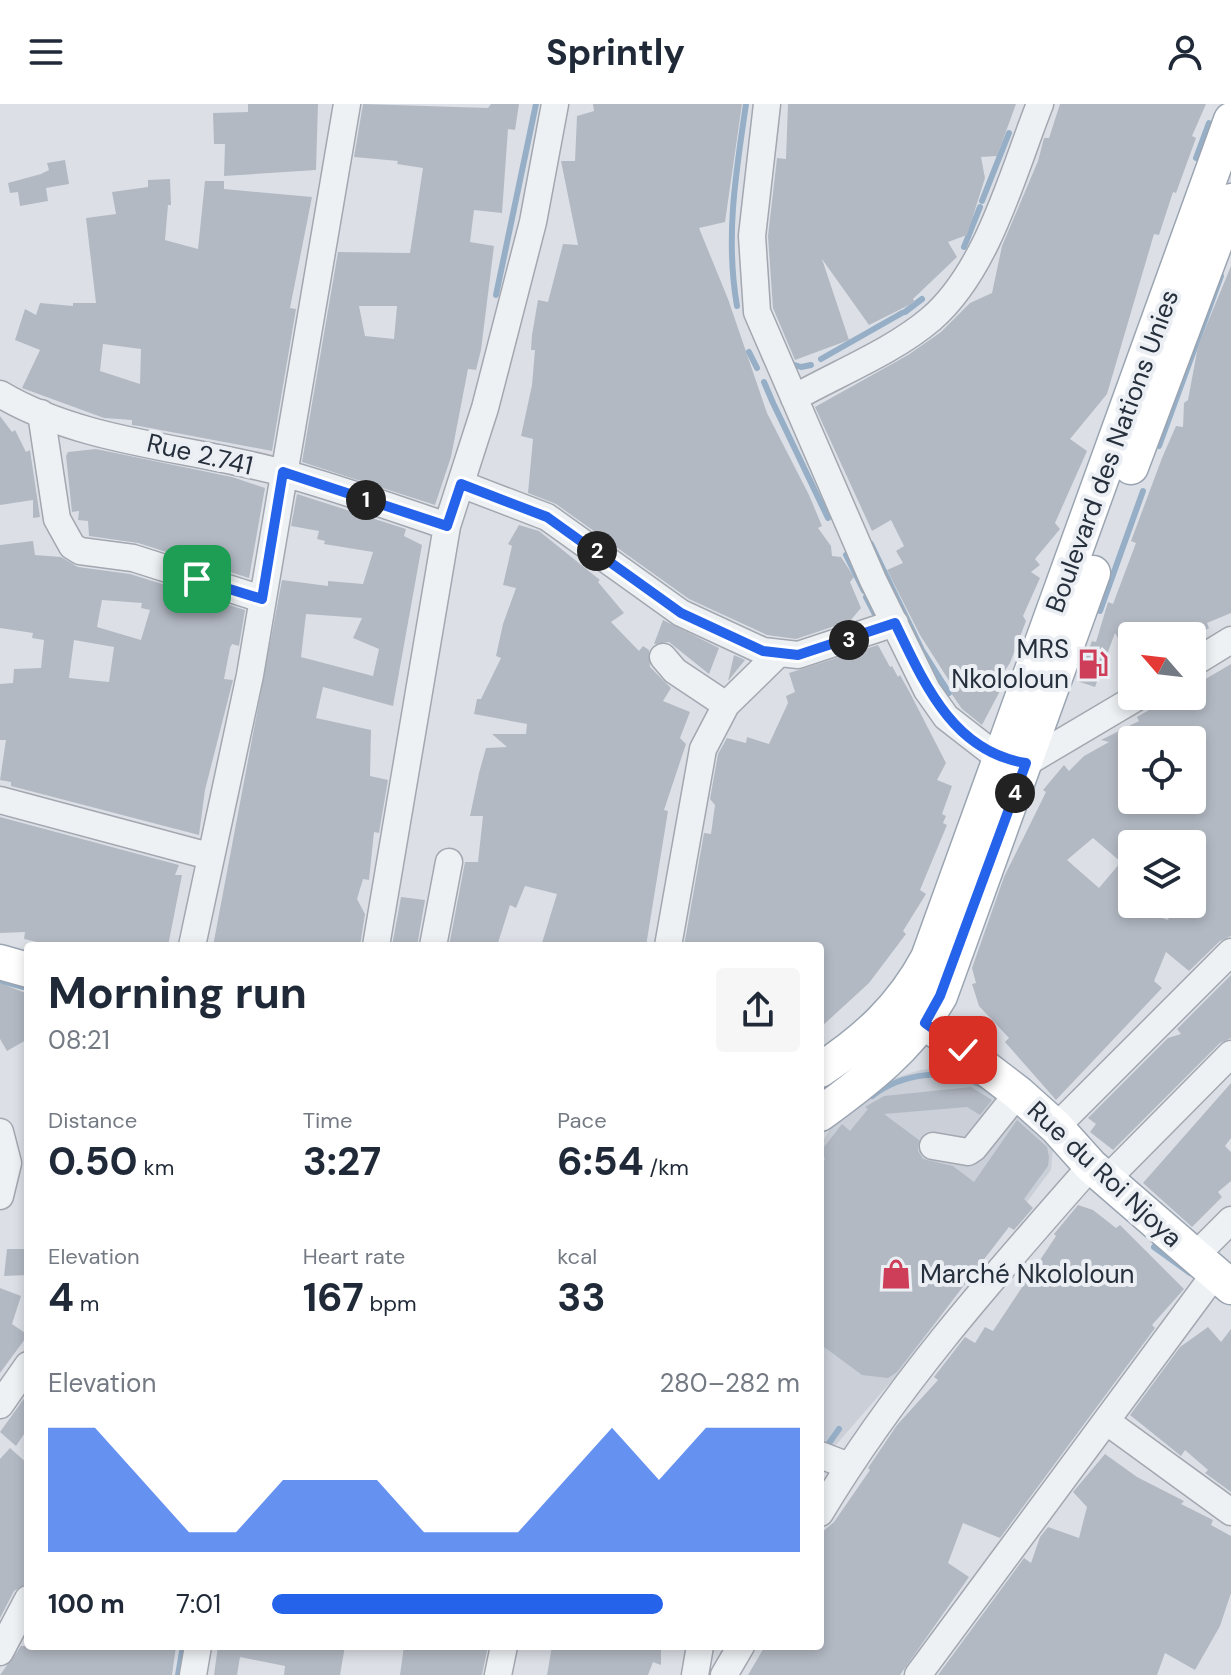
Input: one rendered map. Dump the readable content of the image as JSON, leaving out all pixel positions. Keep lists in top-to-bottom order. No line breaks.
{"streets":{"main road":["Boulevard des Nations Unies","Rue du Roi Njoya"],"street":["Rue 2.741"]},"crossings":[["Boulevard des Nations Unies","Rue du Roi Njoya"]],"places":{"fuel station":["MRS Nkololoun"],"shop":["Marché Nkololoun"]},"north":"top left","page":{"header":"Sprintly","pins":["1","2","3","4"],"heading":["Morning run","08:21"],"stats":[["Distance","0.50 km"],["Time","3:27"],["Pace","6:54 /km"],["Elevation","4 m"],["Heart rate","167 bpm"],["kcal","33"]],"chart":["Elevation","280–282 m"],"list":[{"name":"100 m","note":"7:01"}]}}
